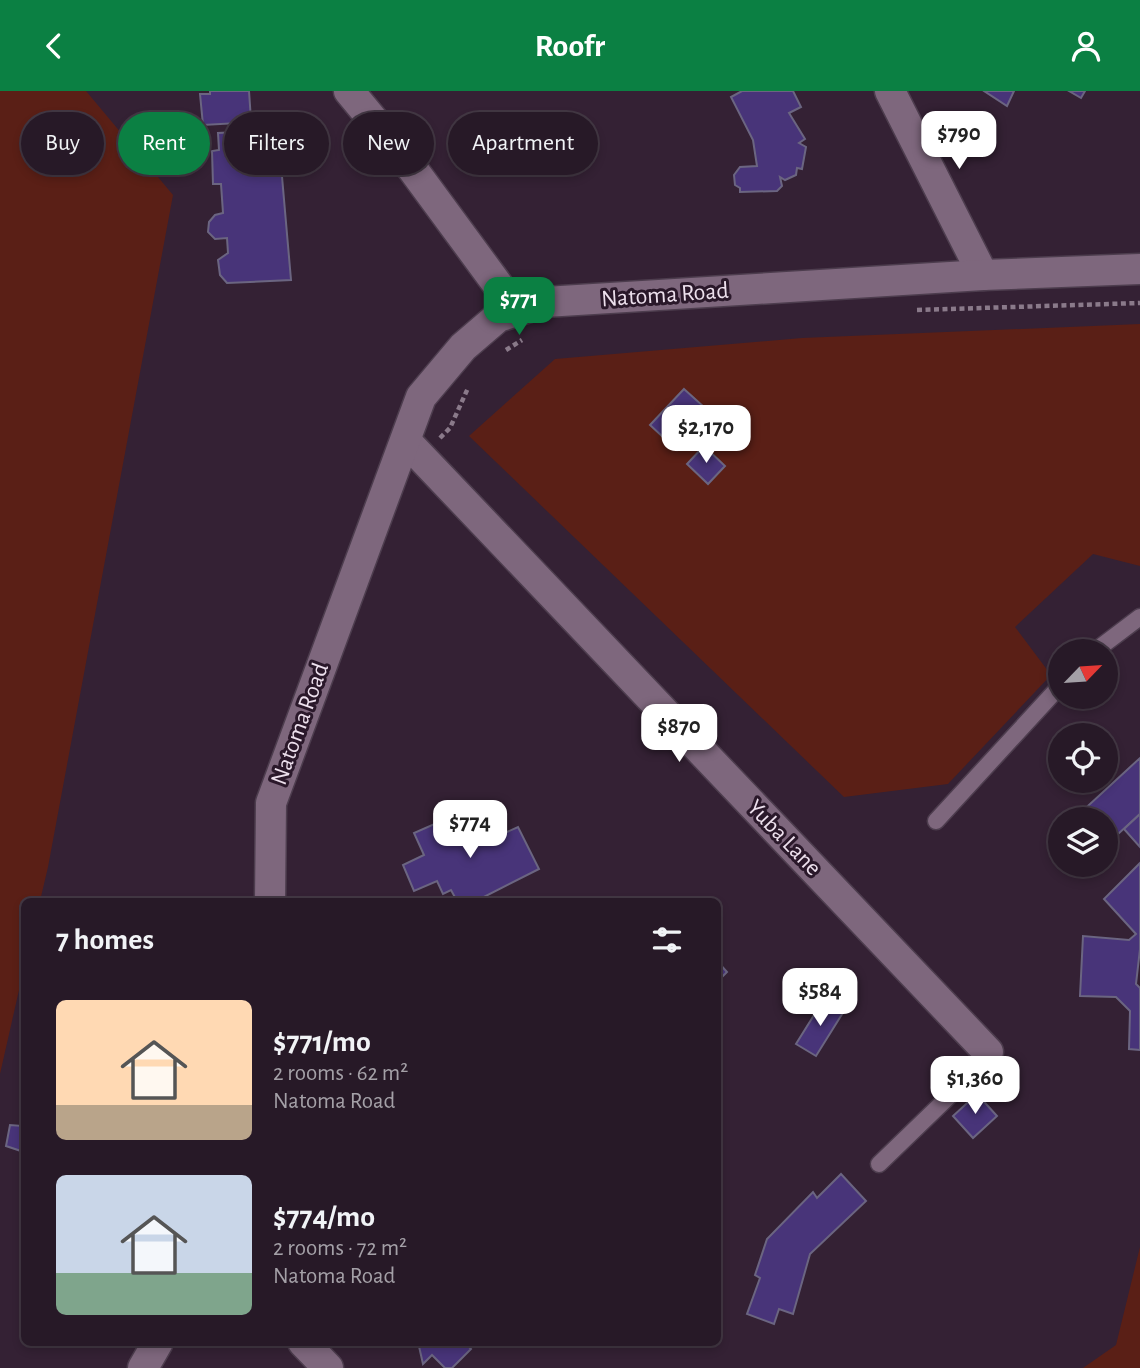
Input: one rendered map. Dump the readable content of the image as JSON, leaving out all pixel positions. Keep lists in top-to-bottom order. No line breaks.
{"streets":{"street":["Natoma Road","Yuba Lane"]},"crossings":[["Natoma Road","Yuba Lane"]],"north":"top right","page":{"header":"Roofr","price":["$790","$771","$2,170","$870","$774","$584","$1,360"],"chip":["Buy","Rent","Filters","New","Apartment"],"heading":"7 homes","list":[{"name":"$771/mo","note":"2 rooms · 62 m² · Natoma Road"},{"name":"$774/mo","note":"2 rooms · 72 m² · Natoma Road"}]}}
